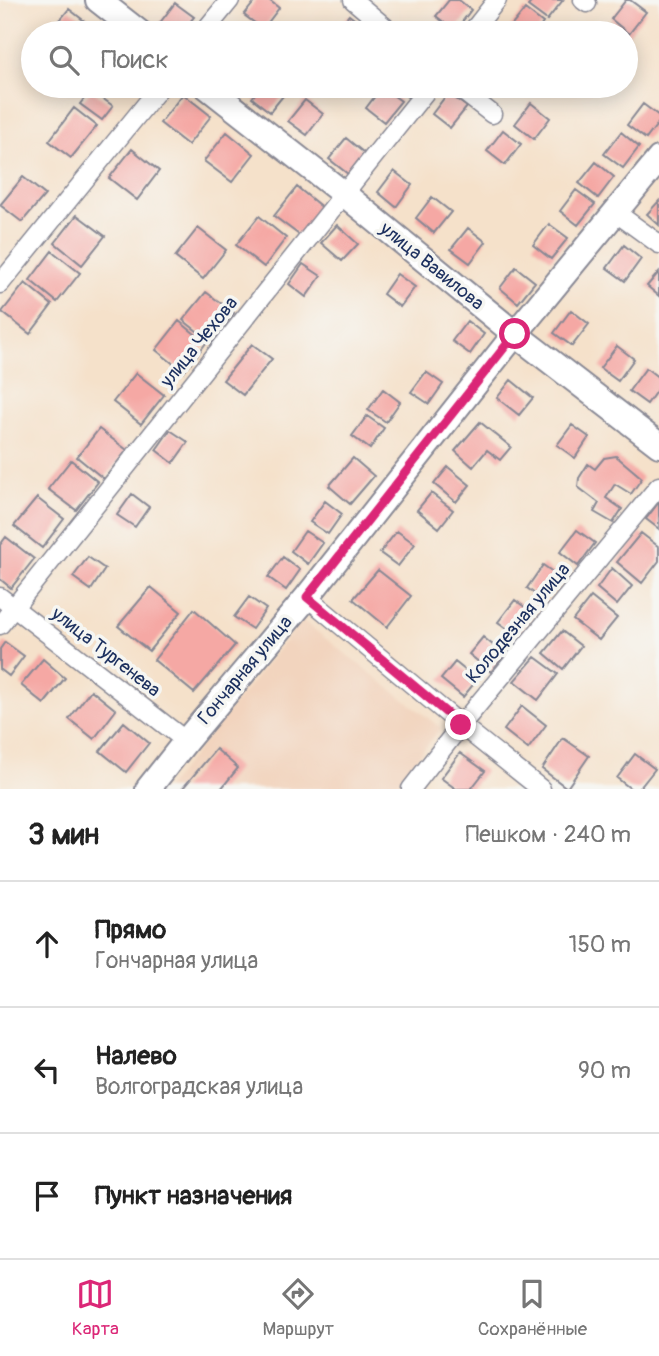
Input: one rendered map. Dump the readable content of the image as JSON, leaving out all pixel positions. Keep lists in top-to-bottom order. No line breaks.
{"streets":{"street":["улица Вавилова","улица Чехова","Колодезная улица","улица Тургенева","Гончарная улица"]},"crossings":[["улица Вавилова","улица Чехова"],["улица Вавилова","Гончарная улица"],["улица Чехова","улица Тургенева"],["улица Тургенева","Гончарная улица"]],"page":{"search":"Поиск","heading":["3 мин","Пешком · 240 m"],"list":[["Прямо","Гончарная улица","150 m"],["Налево","Волгоградская улица","90 m"],"Пункт назначения"],"nav":["Карта","Маршрут","Сохранённые"]}}
